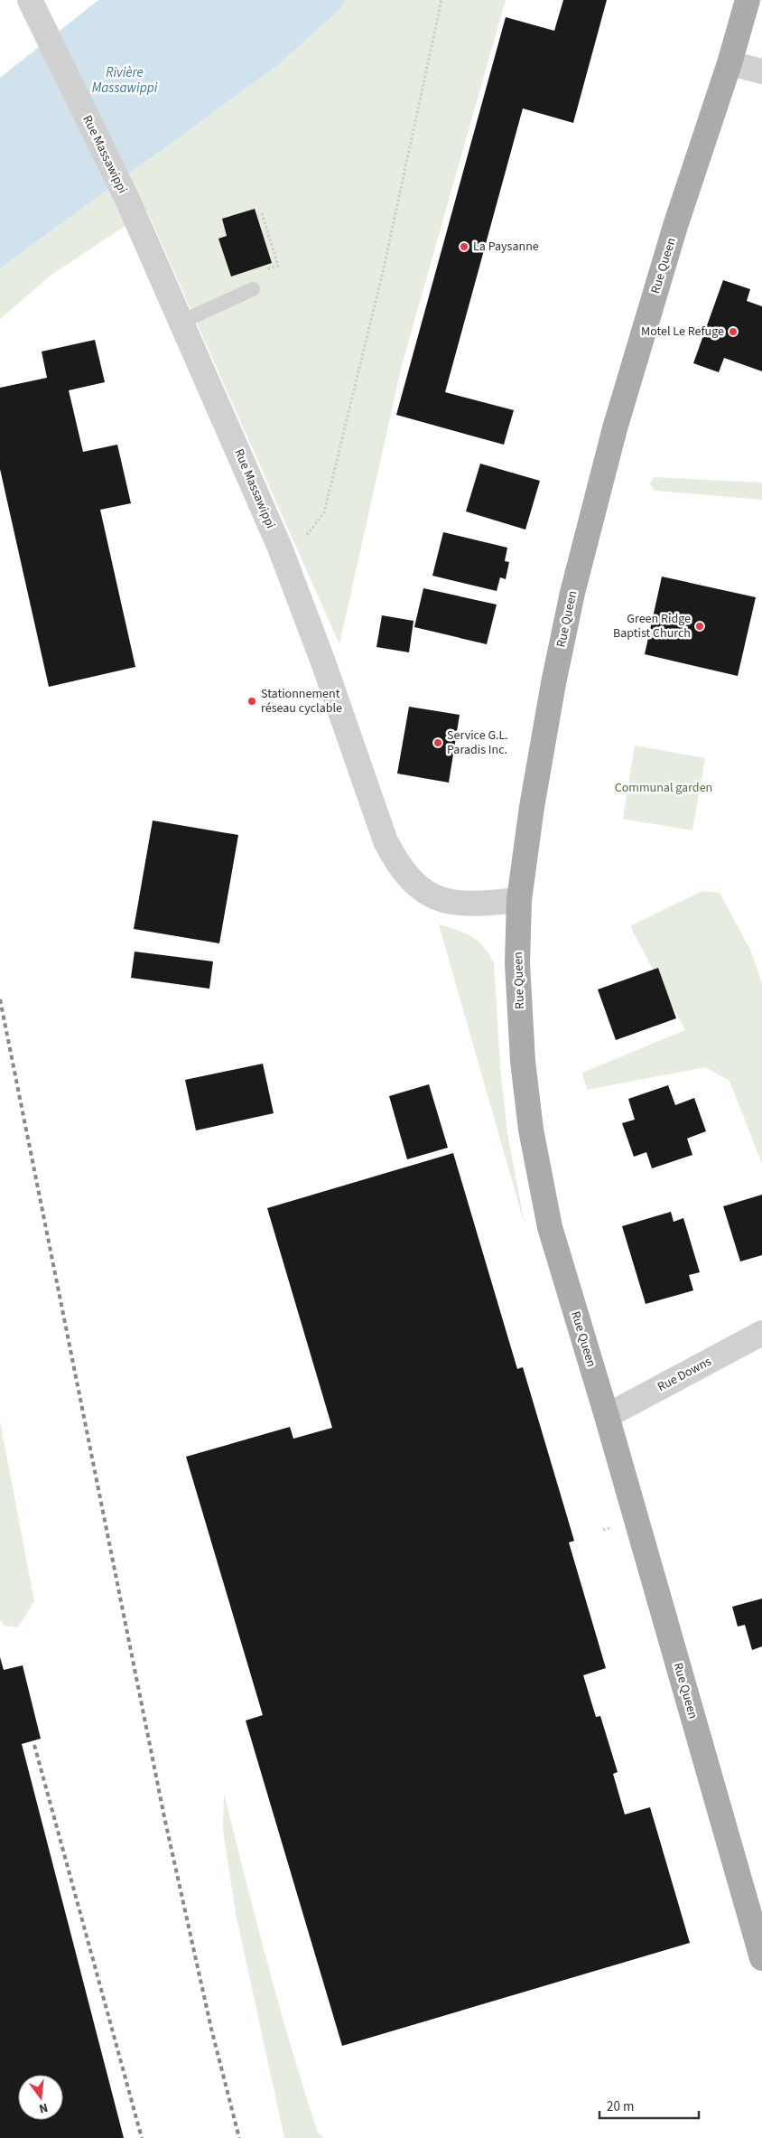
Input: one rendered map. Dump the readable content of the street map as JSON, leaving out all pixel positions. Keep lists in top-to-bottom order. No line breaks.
{"streets":{"main road":["Rue Queen"],"street":["Rue Massawippi","Rue Downs"]},"crossings":[["Rue Massawippi","Rue Queen"],["Rue Queen","Rue Downs"]],"water":["Rivière Massawippi"],"parks":["Communal garden"],"places":["La Paysanne","Motel Le Refuge","Green Ridge Baptist Church","Stationnement réseau cyclable","Service G.L. Paradis Inc."],"scale_bar":"20 m","north":"bottom"}
